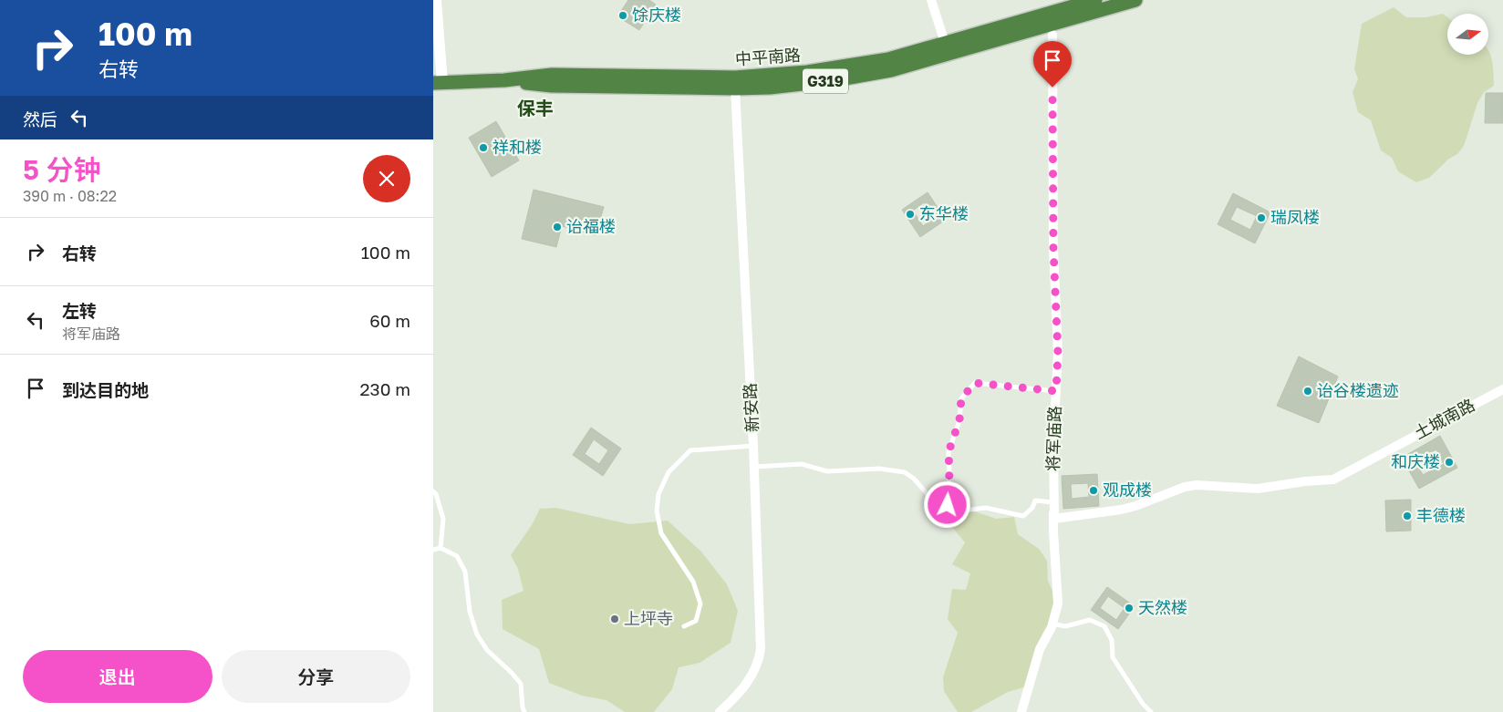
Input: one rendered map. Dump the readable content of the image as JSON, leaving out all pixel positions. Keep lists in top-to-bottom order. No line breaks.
{"streets":{"highway":["中平南路","G319"],"street":["新安路","土城南路","将军庙路"]},"crossings":[["中平南路","G319"],["G319","新安路"],["土城南路","将军庙路"]],"districts":["保丰"],"places":["馀庆楼","祥和楼","东华楼","瑞凤楼","诒福楼","诒谷楼遗迹","和庆楼","观成楼","丰德楼","天然楼","上坪寺"],"north":"right","page":{"turn":["100 m","右转"],"then":"然后","heading":["5 分钟","390 m · 08:22"],"list":[{"name":"右转","value":"100 m"},{"name":"左转","note":"将军庙路","value":"60 m"},{"name":"到达目的地","value":"230 m"}],"buttons":["退出","分享"]}}
